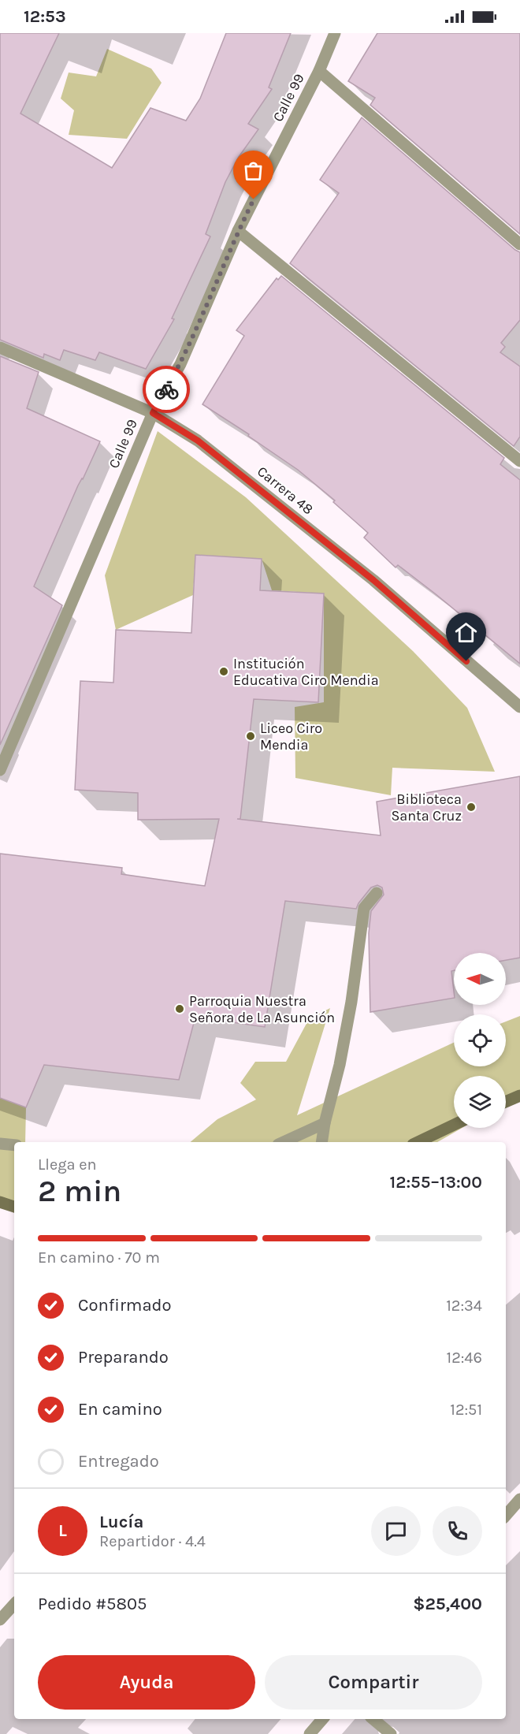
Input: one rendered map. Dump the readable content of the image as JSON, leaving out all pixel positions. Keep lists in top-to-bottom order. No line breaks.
{"streets":{"street":["Calle 99","Carrera 48"]},"crossings":[["Calle 99","Carrera 48"]],"places":["Institución Educativa Ciro Mendia","Liceo Ciro Mendia","Biblioteca Santa Cruz","Parroquia Nuestra Señora de La Asunción"],"north":"left","page":{"status":"12:53","heading":["2 min","Llega en","12:55–13:00"],"panel":["Lucía","Repartidor · 4.4","Pedido #5805","$25,400"],"bar":"En camino · 70 m","list":[["Confirmado","12:34"],["Preparando","12:46"],["En camino","12:51"],"Entregado"],"round":"L","buttons":["Ayuda","Compartir"]}}
